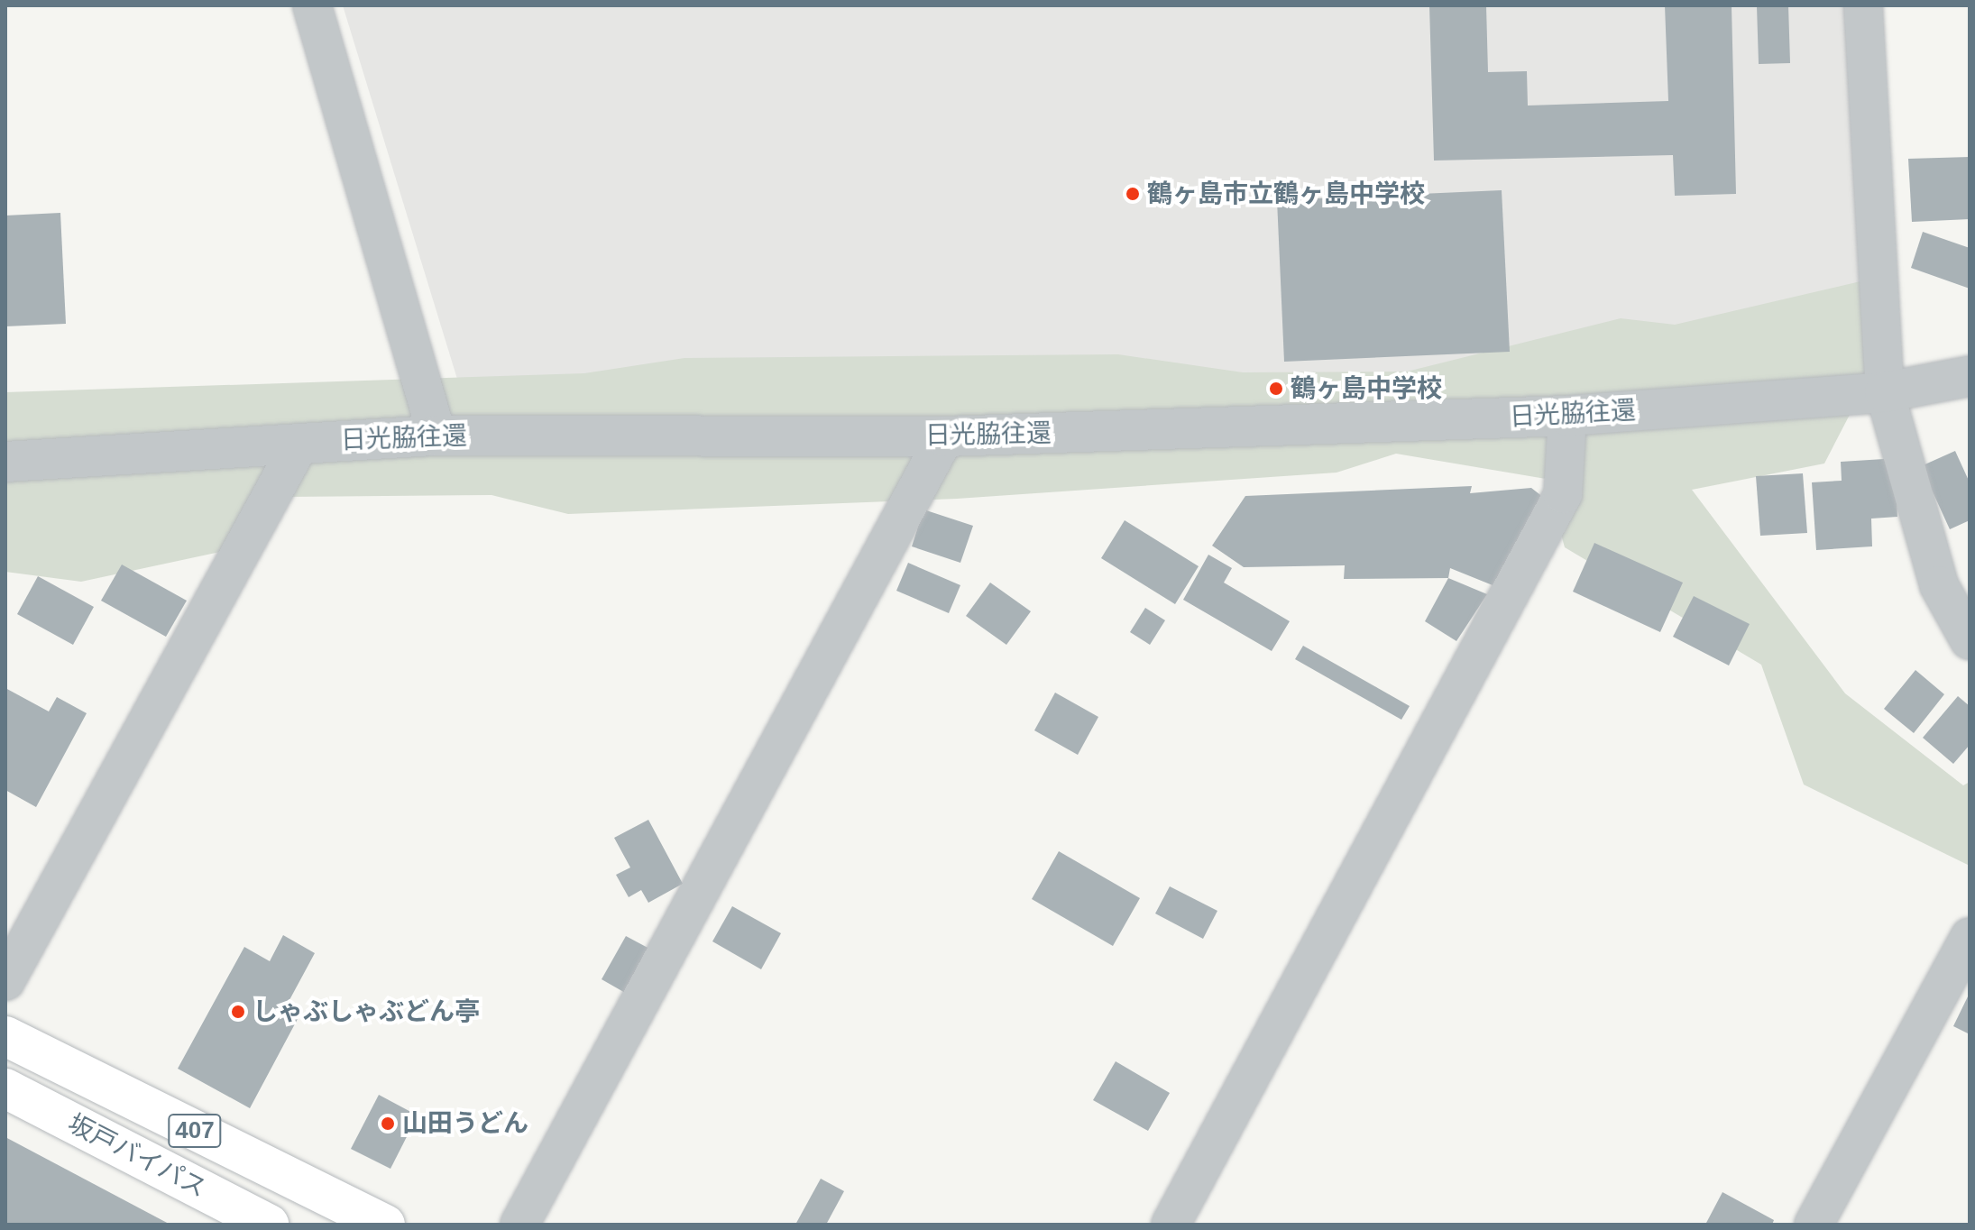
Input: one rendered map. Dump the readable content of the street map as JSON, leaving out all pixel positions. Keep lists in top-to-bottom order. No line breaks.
{"streets":{"highway":["407","坂戸バイパス"],"street":["日光脇往還"]},"places":["鶴ヶ島市立鶴ヶ島中学校","鶴ヶ島中学校","しゃぶしゃぶどん亭","山田うどん"]}
